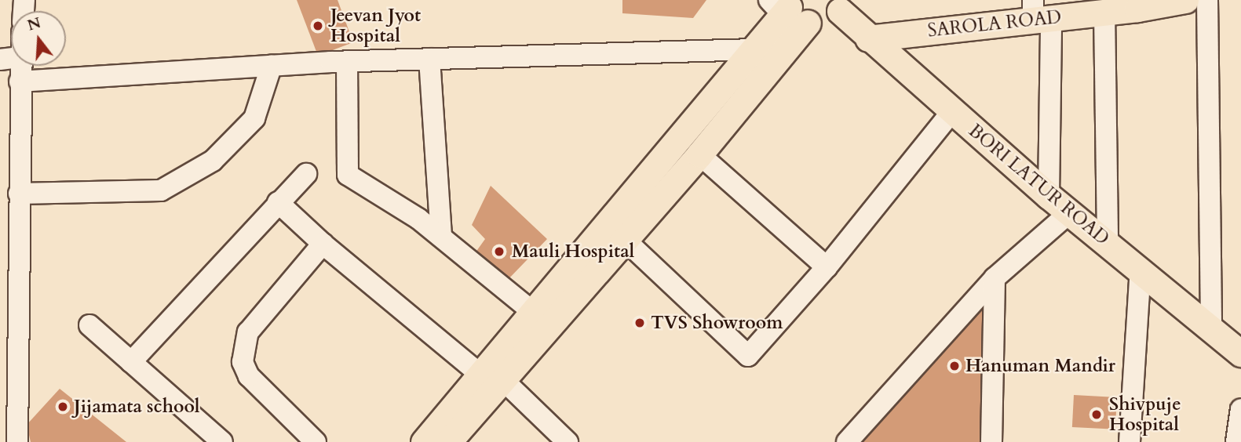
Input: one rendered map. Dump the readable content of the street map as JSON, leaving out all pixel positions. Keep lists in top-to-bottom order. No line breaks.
{"streets":{"main road":["SAROLA ROAD","BORI LATUR ROAD"]},"crossings":[["SAROLA ROAD","BORI LATUR ROAD"]],"places":["Jeevan Jyot Hospital","Mauli Hospital","TVS Showroom","Hanuman Mandir","Jijamata school","Shivpuje Hospital"],"north":"top"}
